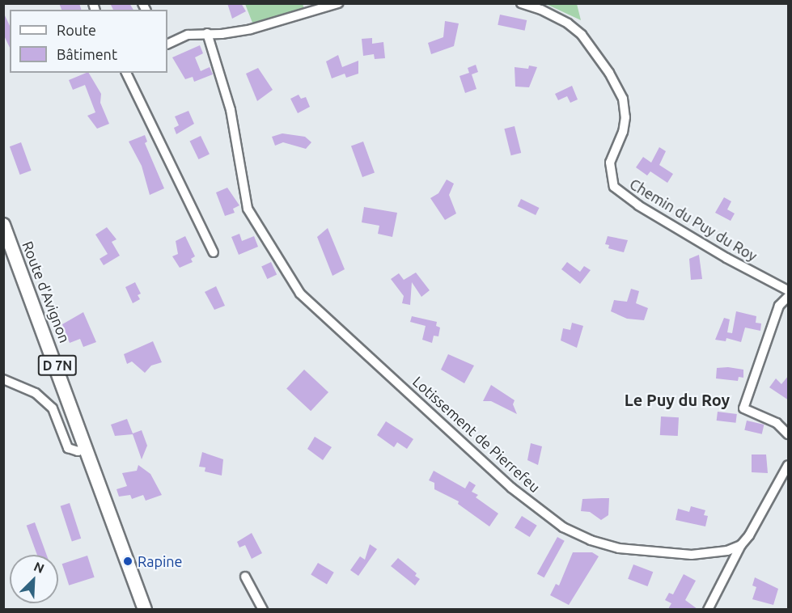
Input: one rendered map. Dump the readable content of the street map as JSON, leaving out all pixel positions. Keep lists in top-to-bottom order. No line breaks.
{"streets":{"main road":["Route d'Avignon","D 7N"],"street":["Chemin du Puy du Roy","Lotissement de Pierrefeu"]},"districts":["Le Puy du Roy"],"places":["Rapine"],"legend":["Route","Bâtiment"],"north":"top right"}
